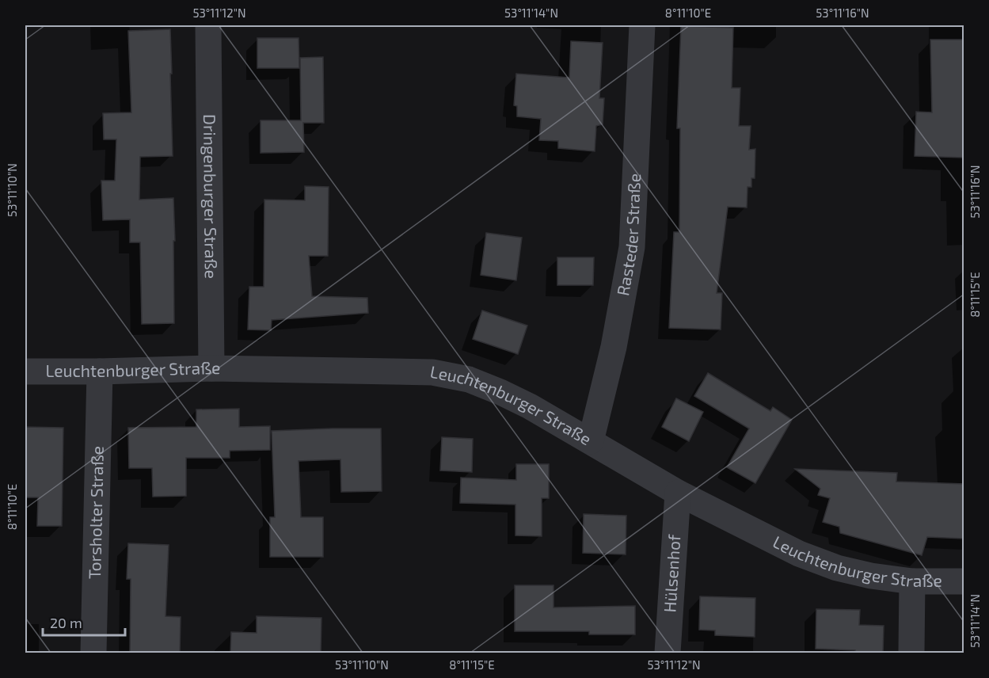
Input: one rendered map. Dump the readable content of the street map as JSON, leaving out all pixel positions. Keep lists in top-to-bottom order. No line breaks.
{"streets":{"street":["Dringenburger Straße","Rasteder Straße","Leuchtenburger Straße","Torsholter Straße","Hülsenhof"]},"crossings":[["Dringenburger Straße","Leuchtenburger Straße"],["Rasteder Straße","Leuchtenburger Straße"],["Leuchtenburger Straße","Torsholter Straße"],["Leuchtenburger Straße","Hülsenhof"]],"scale_bar":"20 m","coordinates":["53°11'12\"N","53°11'14\"N","8°11'10\"E","53°11'16\"N","53°11'10\"N","8°11'15\"E"]}
